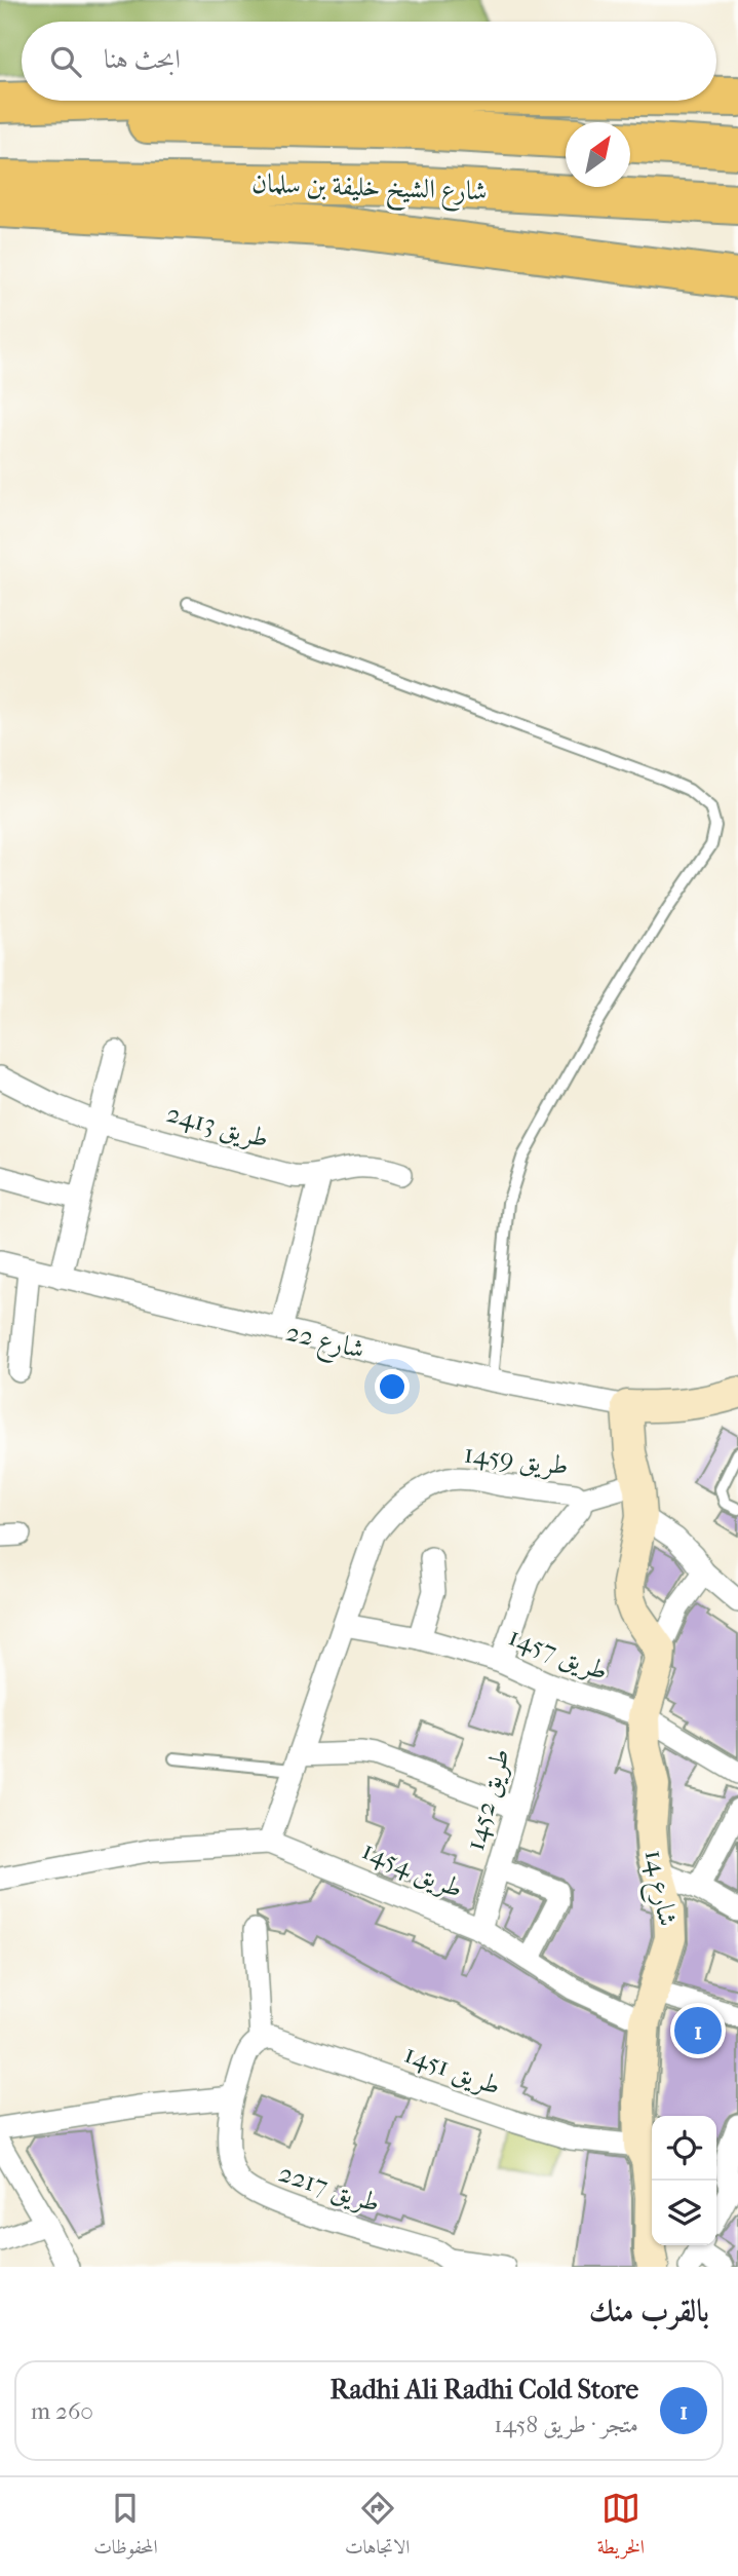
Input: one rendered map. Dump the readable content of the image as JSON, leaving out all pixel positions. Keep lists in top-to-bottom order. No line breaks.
{"streets":{"highway":["شارع الشيخ خليفة بن سلمان"],"street":["طريق 2413","شارع 22","طريق 1459","طريق 1457","طريق 1452","طريق 1454","شارع 14","طريق 1451","طريق 2217"]},"crossings":[["طريق 1459","طريق 1457"],["طريق 1459","طريق 1454"],["طريق 1457","طريق 1452"],["طريق 1457","شارع 14"],["طريق 1452","طريق 1454"],["طريق 1454","شارع 14"],["شارع 14","طريق 1451"],["طريق 1451","طريق 2217"]],"north":"top right","page":{"search":"ابحث هنا","pins":"1","heading":"بالقرب منك","list":[{"mark":"1","name":"Radhi Ali Radhi Cold Store","note":"متجر · طريق 1458","value":"260 m"}],"nav":["الخريطة","الاتجاهات","المحفوظات"]}}
